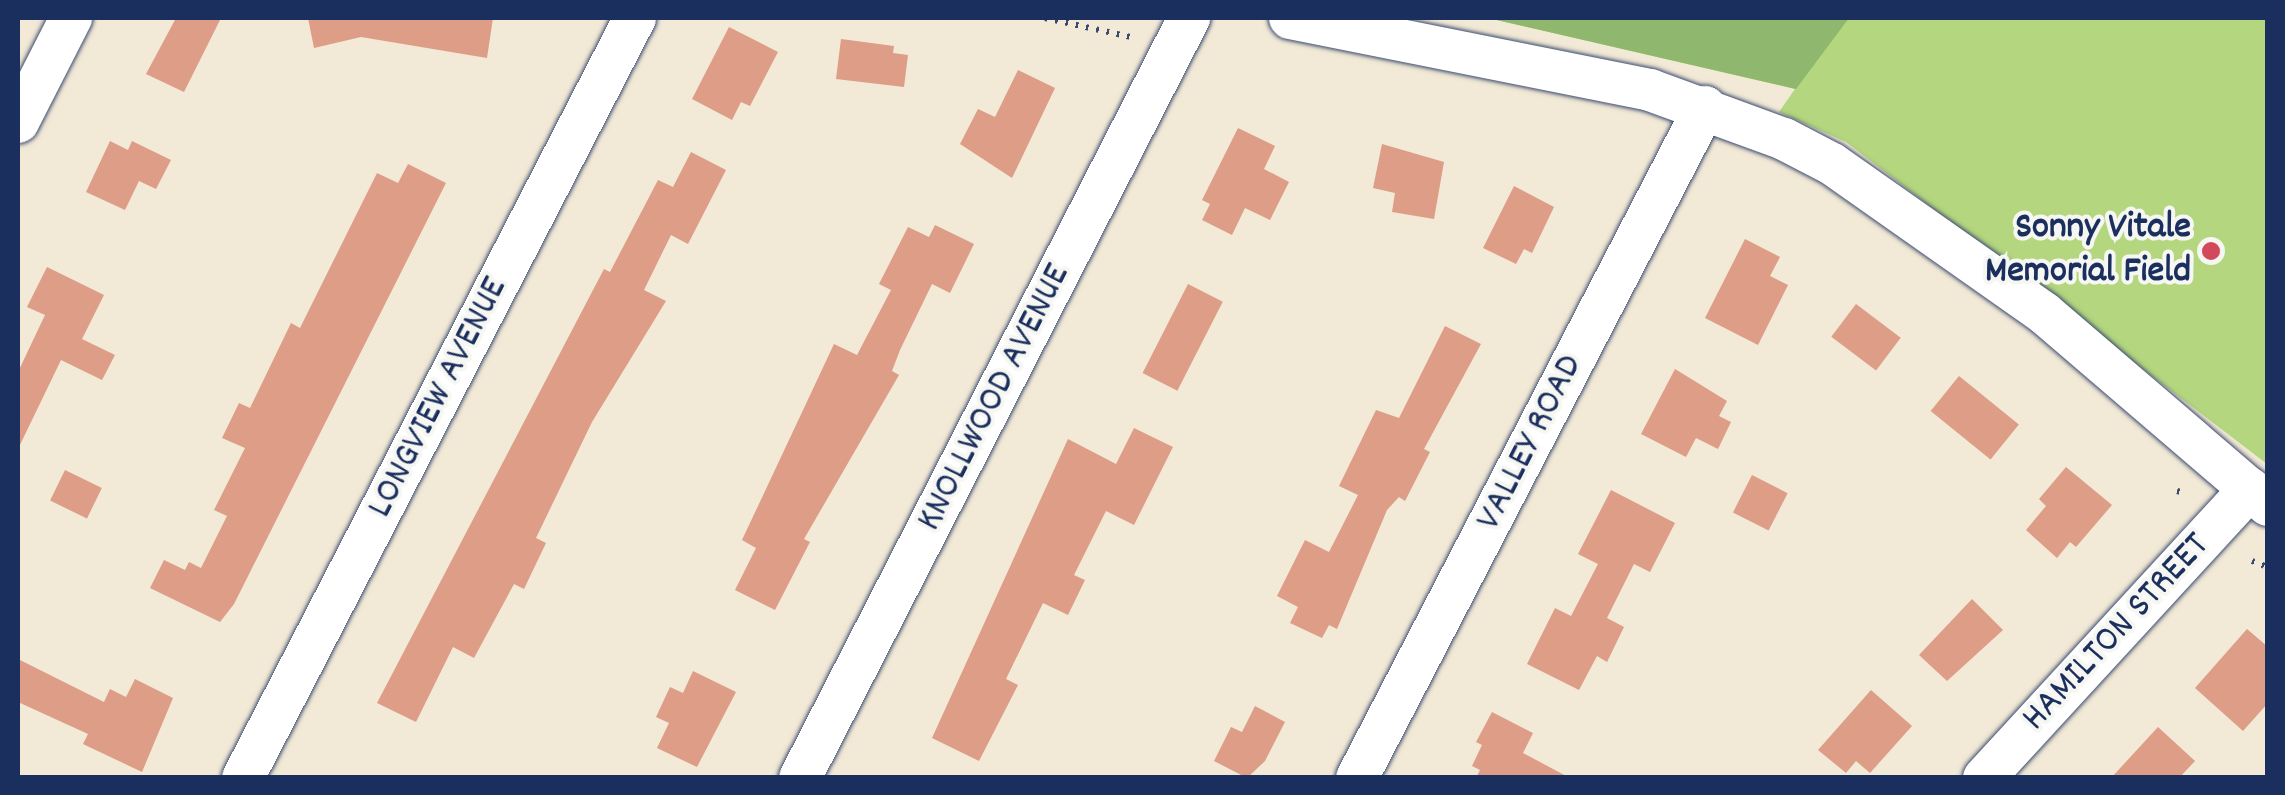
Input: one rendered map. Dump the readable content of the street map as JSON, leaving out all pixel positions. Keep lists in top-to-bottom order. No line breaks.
{"streets":{"street":["LONGVIEW AVENUE","KNOLLWOOD AVENUE","VALLEY ROAD","HAMILTON STREET"]},"places":["Sonny Vitale Memorial Field"]}
